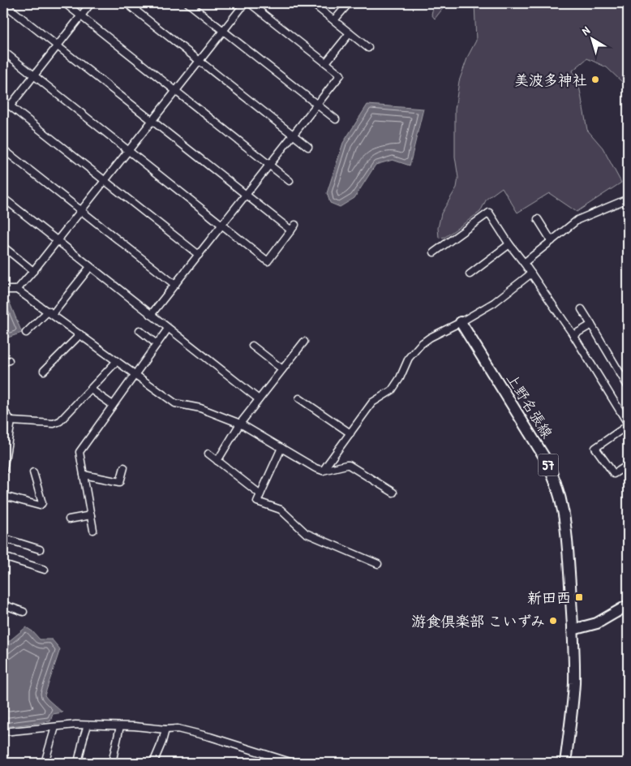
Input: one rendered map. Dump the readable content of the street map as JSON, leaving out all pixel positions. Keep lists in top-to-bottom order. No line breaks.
{"streets":{"main road":["上野名張線","57"]},"places":{"other":["美波多神社","游食倶楽部 こいずみ"],"transit":["新田西"]},"north":"top left"}
